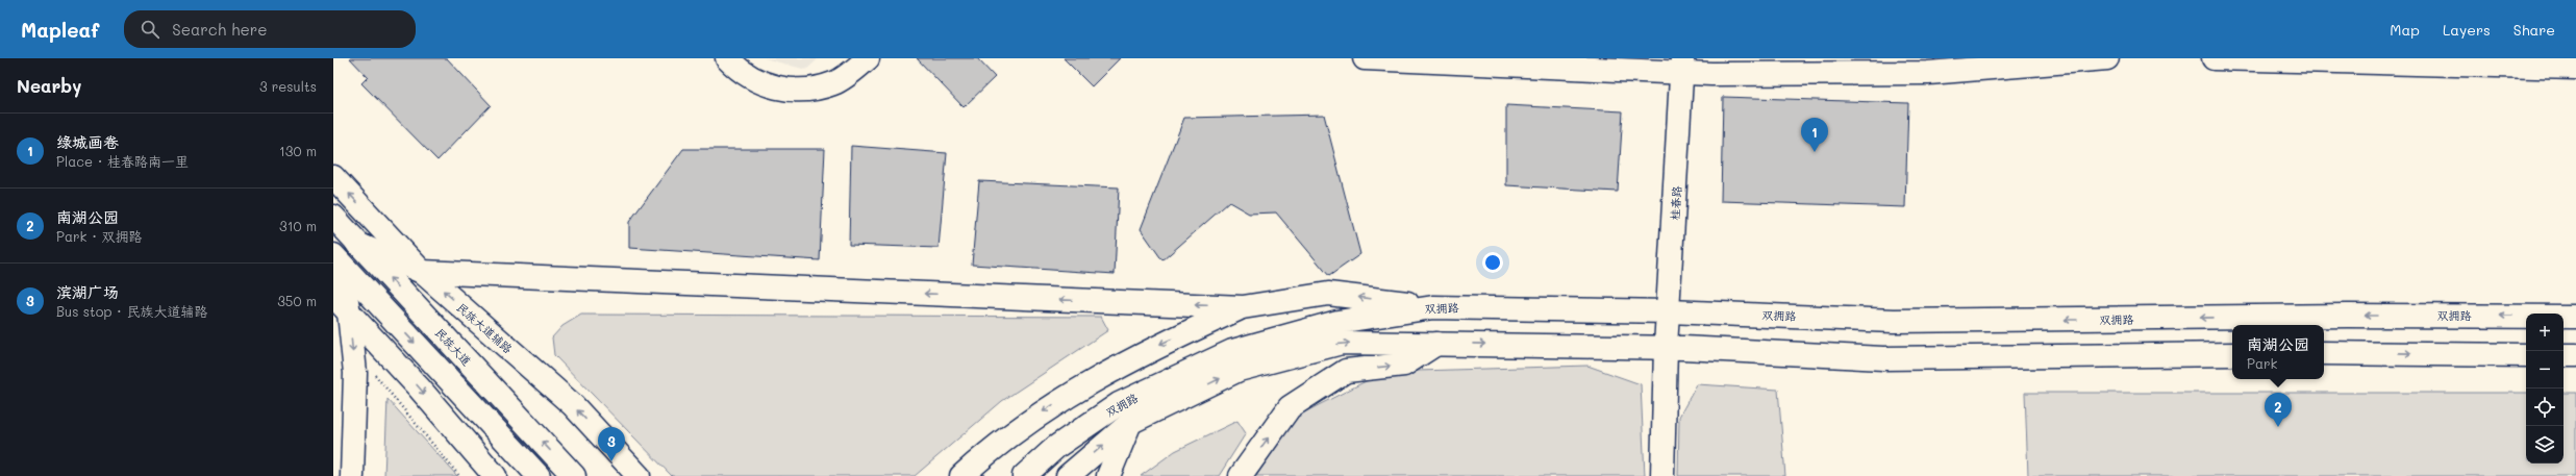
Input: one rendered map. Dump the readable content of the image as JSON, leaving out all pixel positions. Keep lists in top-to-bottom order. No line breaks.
{"streets":{"main road":["桂春路","双拥路","民族大道辅路","民族大道"]},"crossings":[["桂春路","双拥路"]],"page":{"header":"Mapleaf","search":"Search here","nav":["Map","Layers","Share"],"heading":["Nearby","3 results"],"list":[{"mark":"1","name":"绿城画卷","note":"Place · 桂春路南一里","value":"130 m"},{"mark":"2","name":"南湖公园","note":"Park · 双拥路","value":"310 m"},{"mark":"3","name":"滨湖广场","note":"Bus stop · 民族大道辅路","value":"350 m"}],"pins":["1","2","3"],"map_buttons":["+","−"],"popup":["南湖公园","Park"]}}
